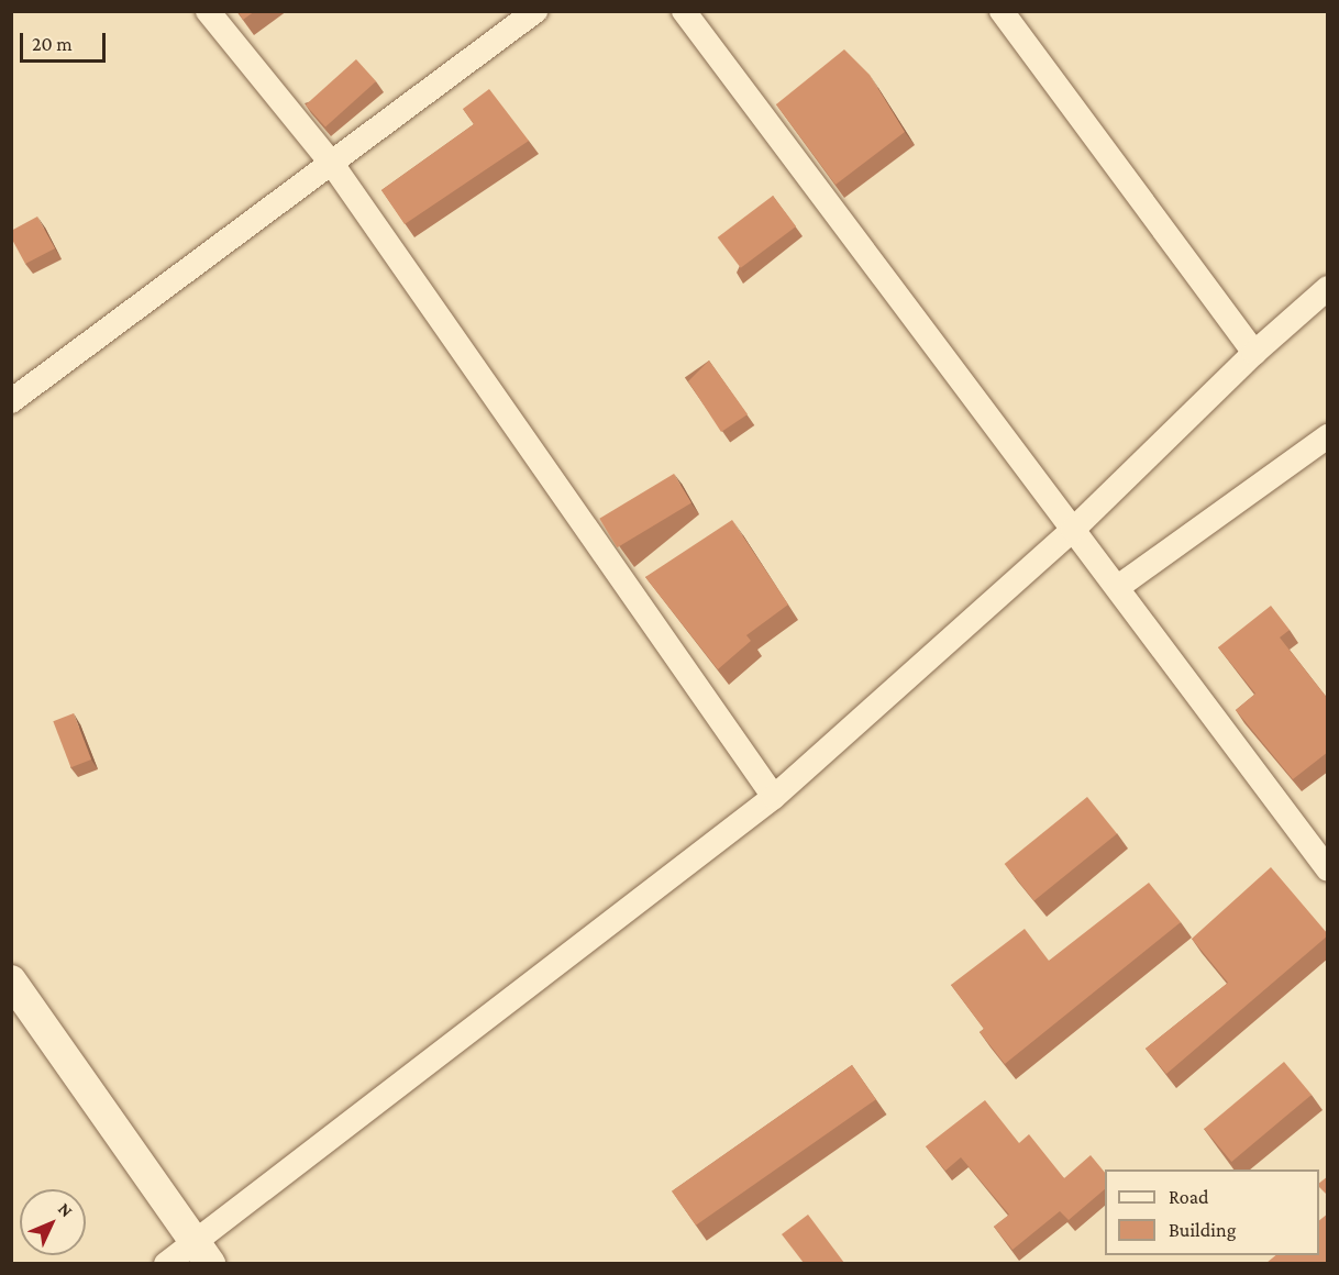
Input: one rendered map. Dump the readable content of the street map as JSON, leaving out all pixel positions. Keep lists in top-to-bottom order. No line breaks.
{"legend":["Road","Building"],"scale_bar":"20 m","north":"top right"}
